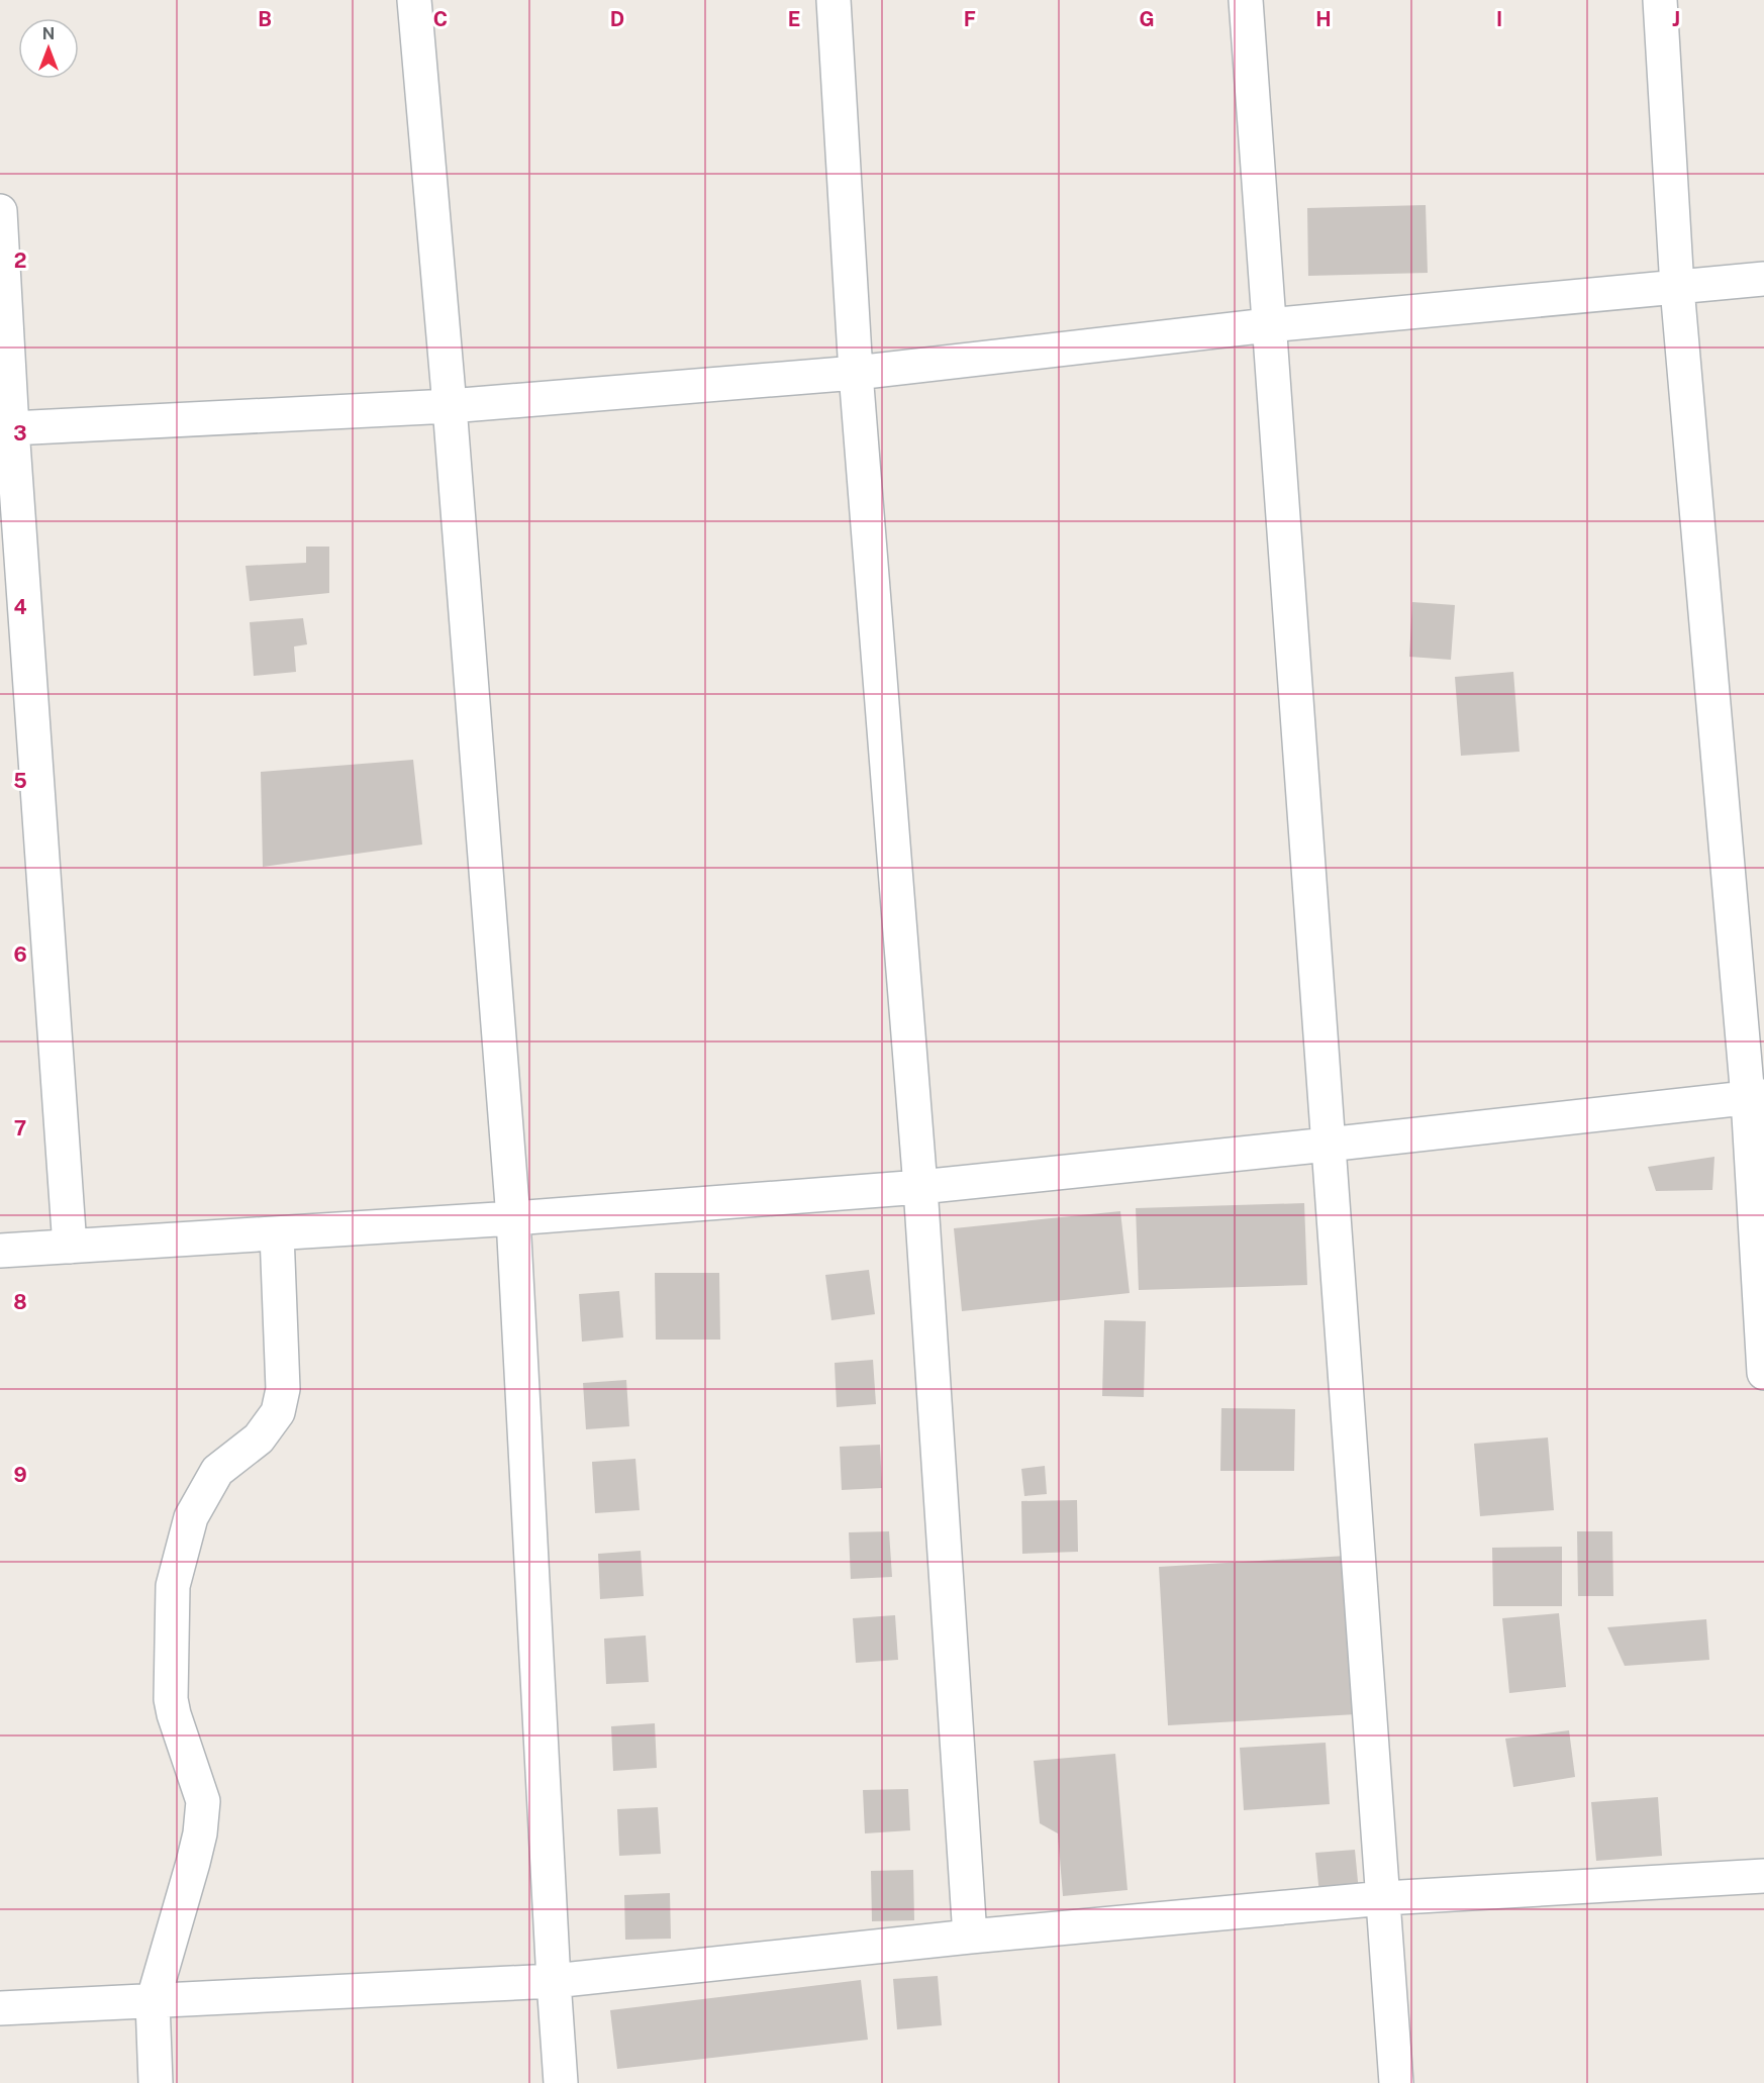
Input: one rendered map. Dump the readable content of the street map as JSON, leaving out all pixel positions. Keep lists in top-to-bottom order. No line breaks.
{"north":"top","grid":{"columns":["B","C","D","E","F","G","H","I","J"],"rows":["2","3","4","5","6","7","8","9"]}}
